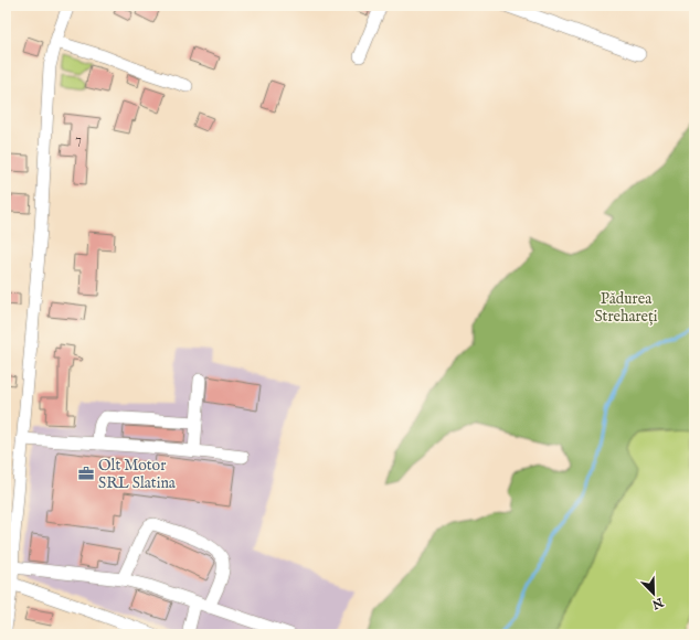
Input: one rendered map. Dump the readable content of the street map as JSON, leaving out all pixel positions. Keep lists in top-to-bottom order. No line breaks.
{"parks":["Pădurea Strehareți"],"places":{"office":["Olt Motor SRL Slatina"]},"house_numbers":["7"],"north":"bottom right"}
